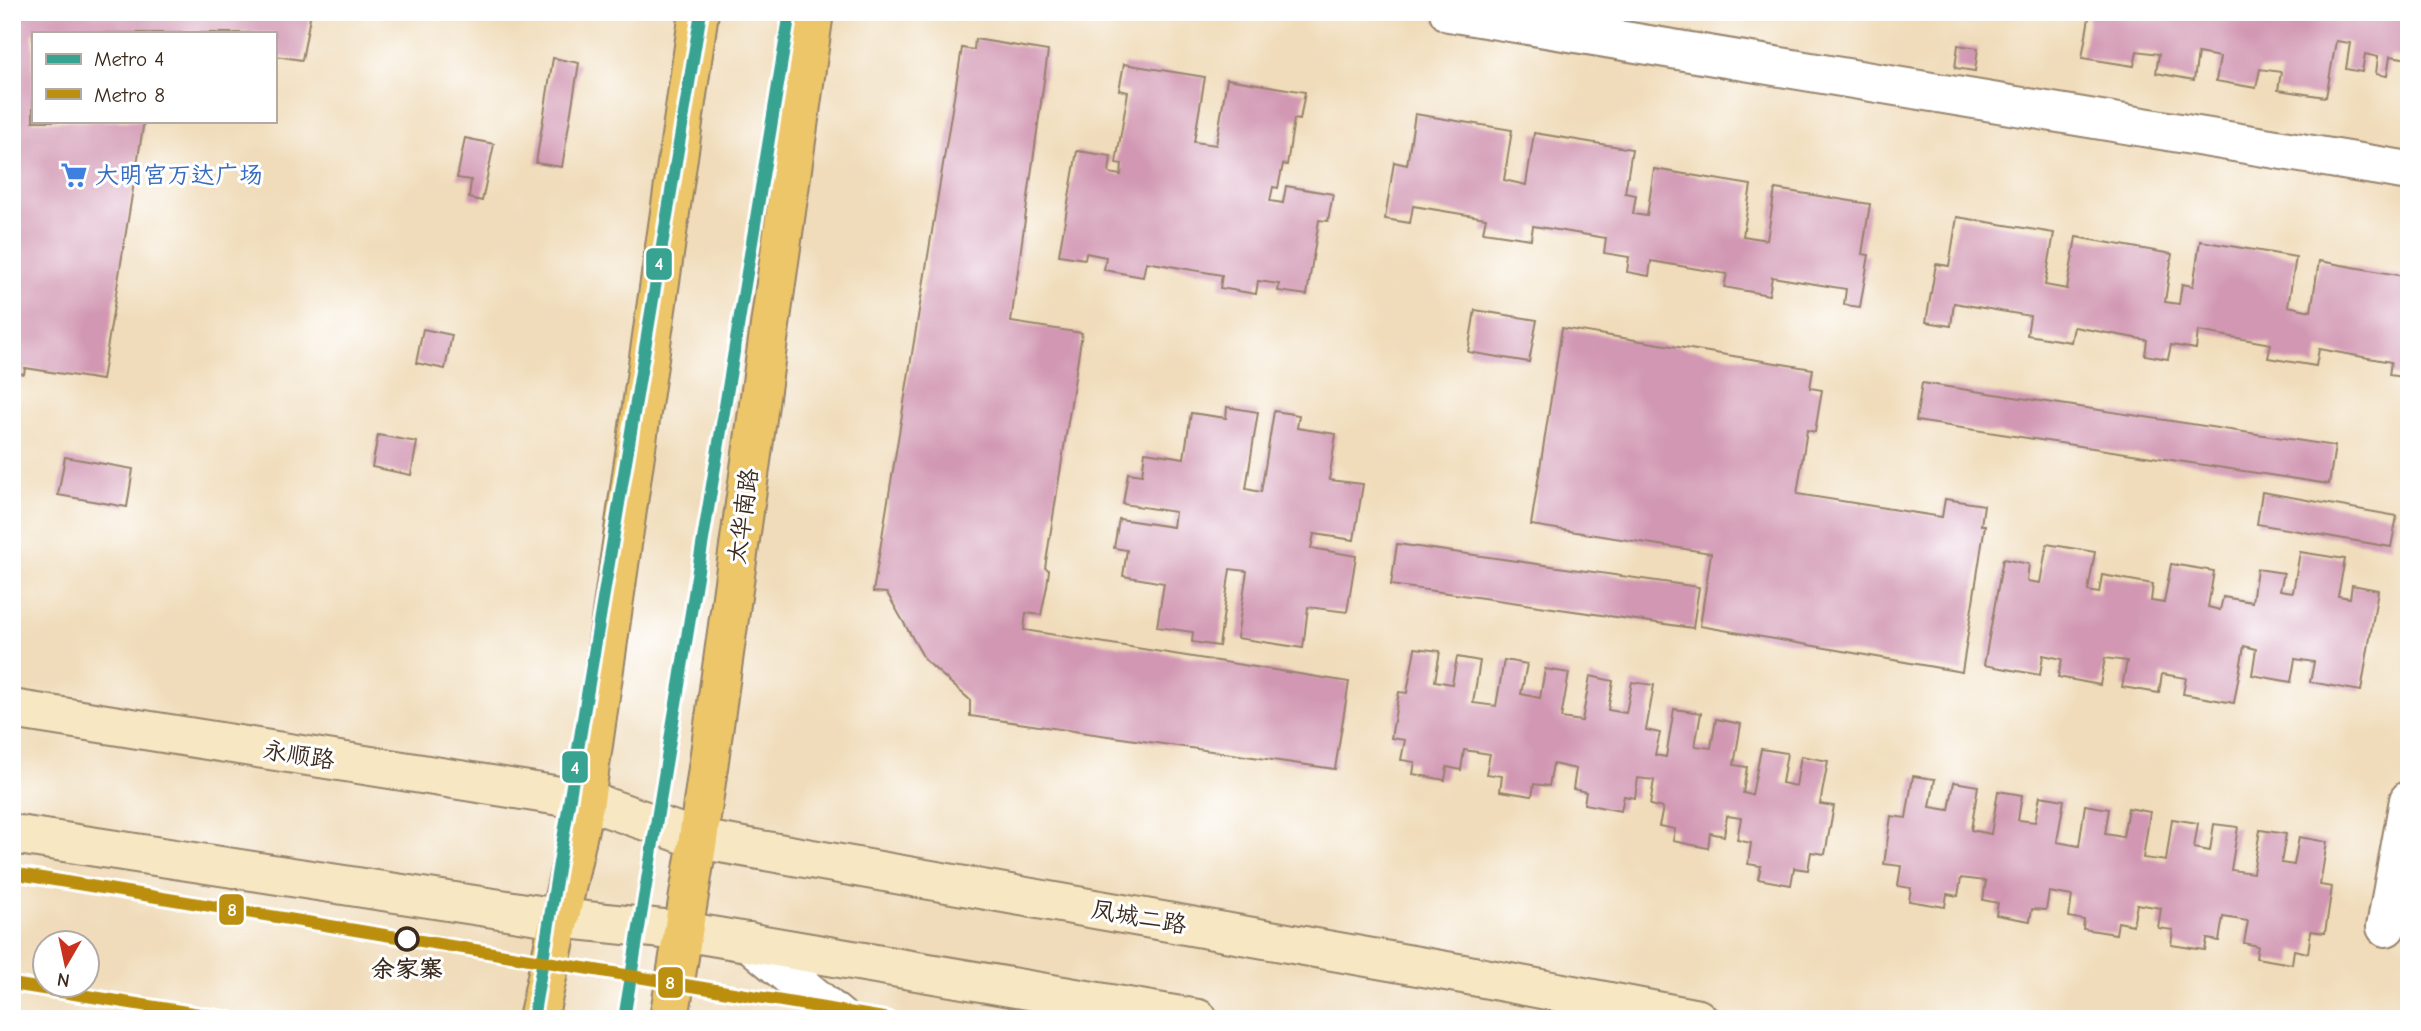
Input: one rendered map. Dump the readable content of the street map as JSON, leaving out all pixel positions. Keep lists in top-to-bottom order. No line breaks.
{"streets":{"main road":["太华南路","永顺路","凤城二路"]},"crossings":[["太华南路","凤城二路"],["永顺路","凤城二路"]],"places":{"supermarket":["大明宫万达广场"],"other":["余家寨"]},"lines":["metro line 4","metro line 8"],"legend":["Metro 4","Metro 8"],"north":"bottom"}
